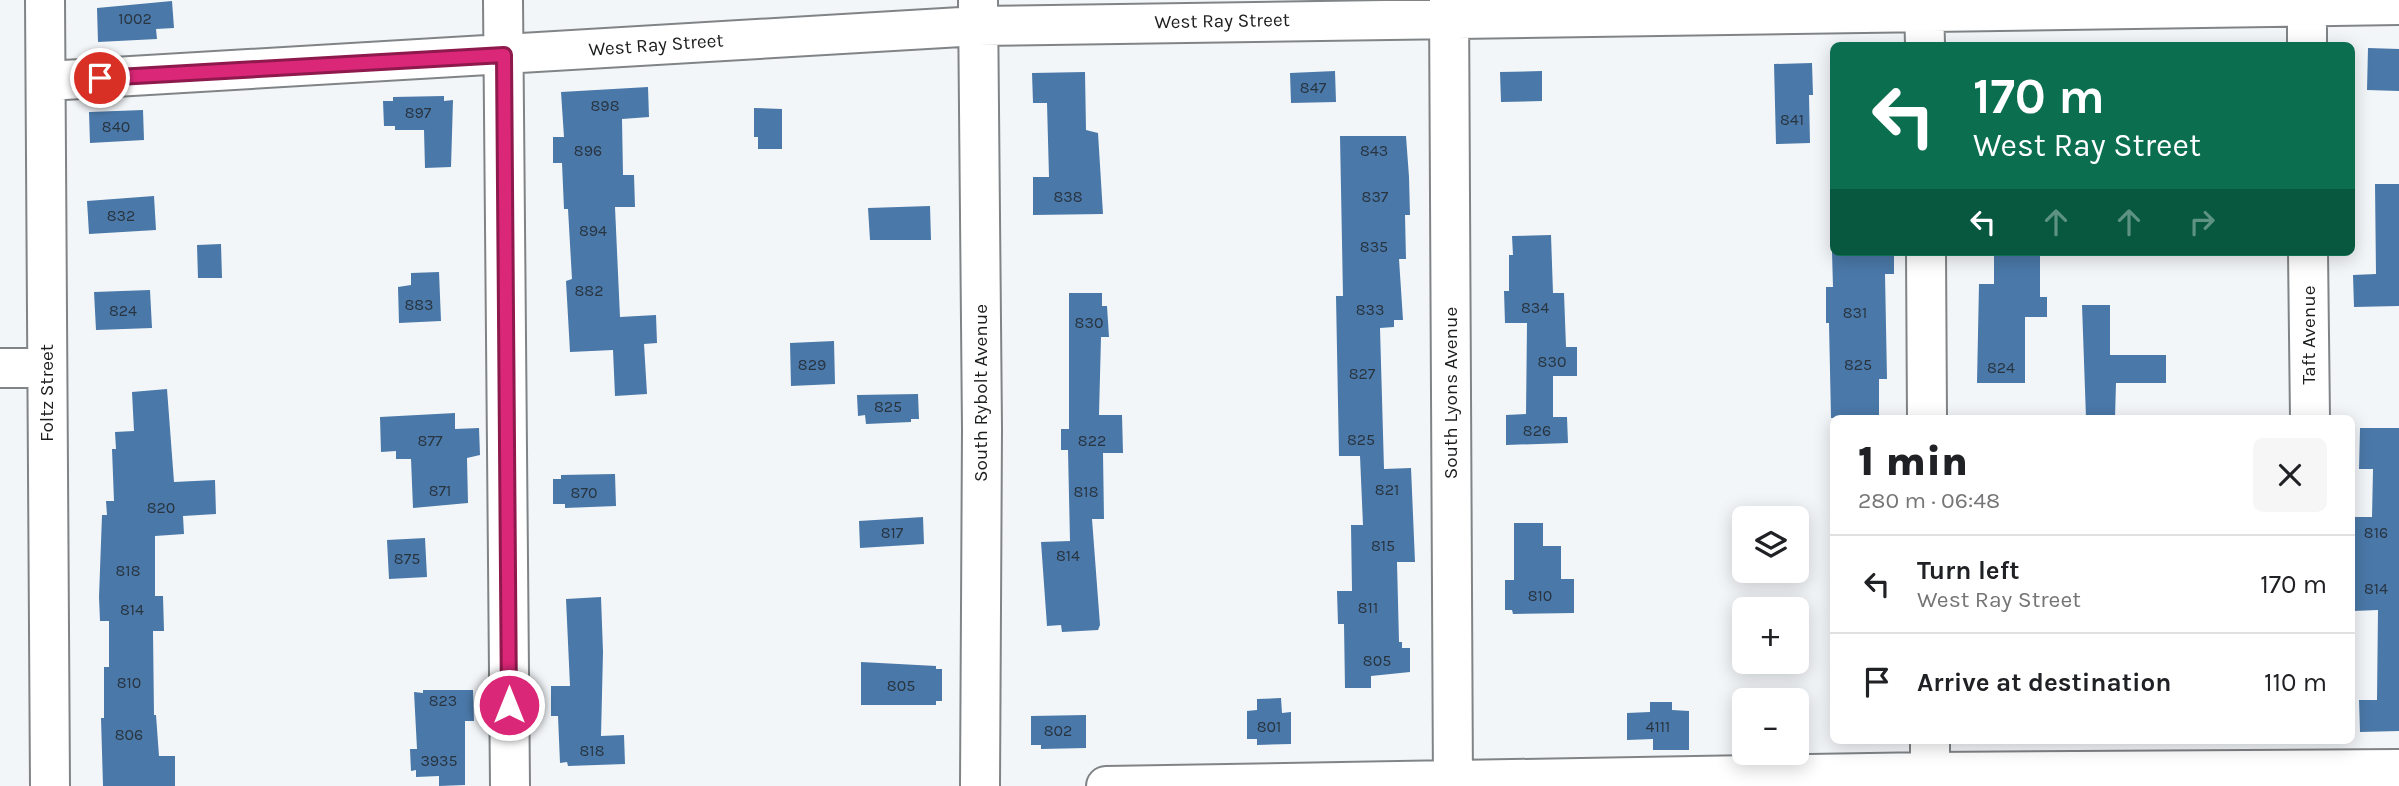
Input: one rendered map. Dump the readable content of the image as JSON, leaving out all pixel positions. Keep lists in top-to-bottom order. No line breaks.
{"streets":{"street":["West Ray Street","Taft Avenue","Foltz Street","South Rybolt Avenue","South Lyons Avenue"]},"crossings":[["West Ray Street","Foltz Street"],["West Ray Street","South Rybolt Avenue"],["West Ray Street","South Lyons Avenue"]],"house_numbers":["1002","847","898","897","841","840","896","843","838","837","832","894","835","882","883","834","833","824","831","830","830","829","825","824","827","825","826","825","877","822","821","871","818","870","820","817","816","815","814","875","818","814","810","811","814","805","810","805","823","801","4111","802","806","818","3935"],"page":{"turn":["170 m","West Ray Street"],"heading":["1 min","280 m · 06:48"],"map_buttons":["+","−"],"list":[{"name":"Turn left","note":"West Ray Street","value":"170 m"},{"name":"Arrive at destination","value":"110 m"}]}}
